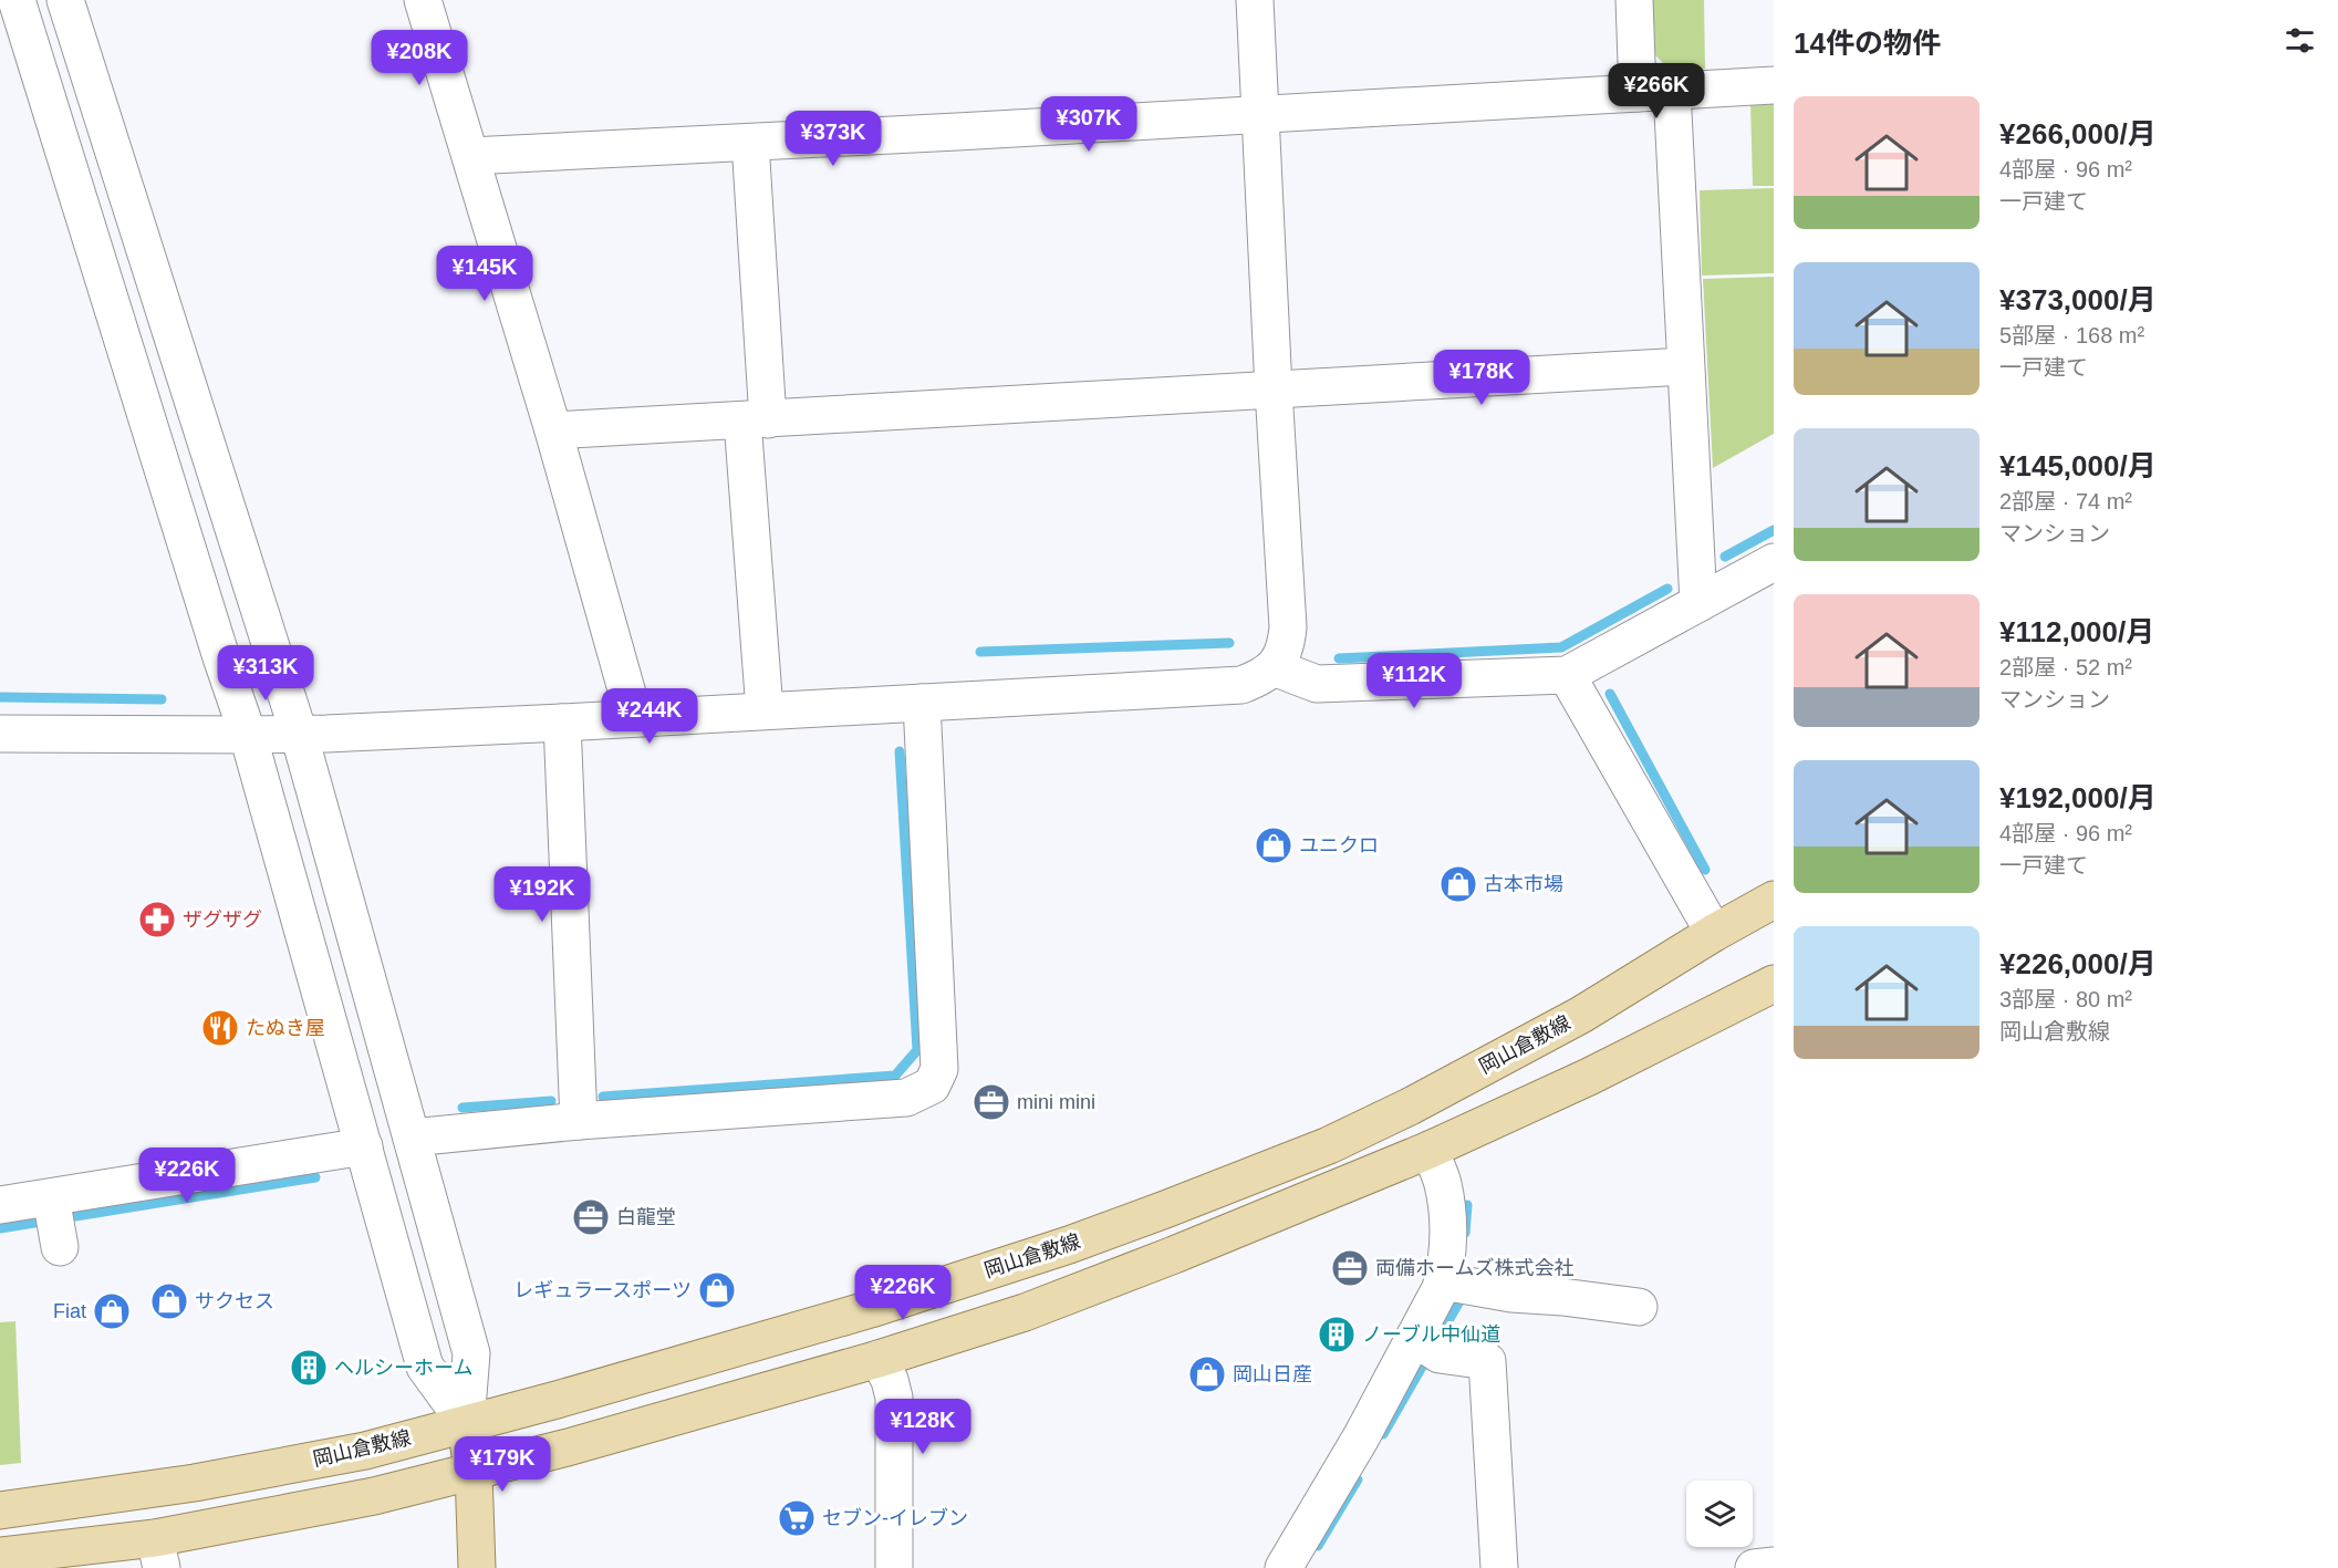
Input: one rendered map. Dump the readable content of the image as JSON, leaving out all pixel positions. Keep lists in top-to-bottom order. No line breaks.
{"streets":{"main road":["岡山倉敷線"]},"places":{"shop":["ユニクロ","古本市場","レギュラースポーツ","サクセス","Fiat","岡山日産"],"pharmacy":["ザグザグ"],"restaurant":["たぬき屋"],"office":["mini mini","白龍堂","両備ホームズ株式会社"],"building":["ノーブル中仙道","ヘルシーホーム"],"supermarket":["セブン-イレブン"]},"page":{"heading":"14件の物件","price":["¥208K","¥266K","¥307K","¥373K","¥145K","¥178K","¥313K","¥112K","¥244K","¥192K","¥226K","¥226K","¥128K","¥179K"],"list":[{"name":"¥266,000/月","note":"4部屋 · 96 m² · 一戸建て"},{"name":"¥373,000/月","note":"5部屋 · 168 m² · 一戸建て"},{"name":"¥145,000/月","note":"2部屋 · 74 m² · マンション"},{"name":"¥112,000/月","note":"2部屋 · 52 m² · マンション"},{"name":"¥192,000/月","note":"4部屋 · 96 m² · 一戸建て"},{"name":"¥226,000/月","note":"3部屋 · 80 m² · 岡山倉敷線"}]}}
